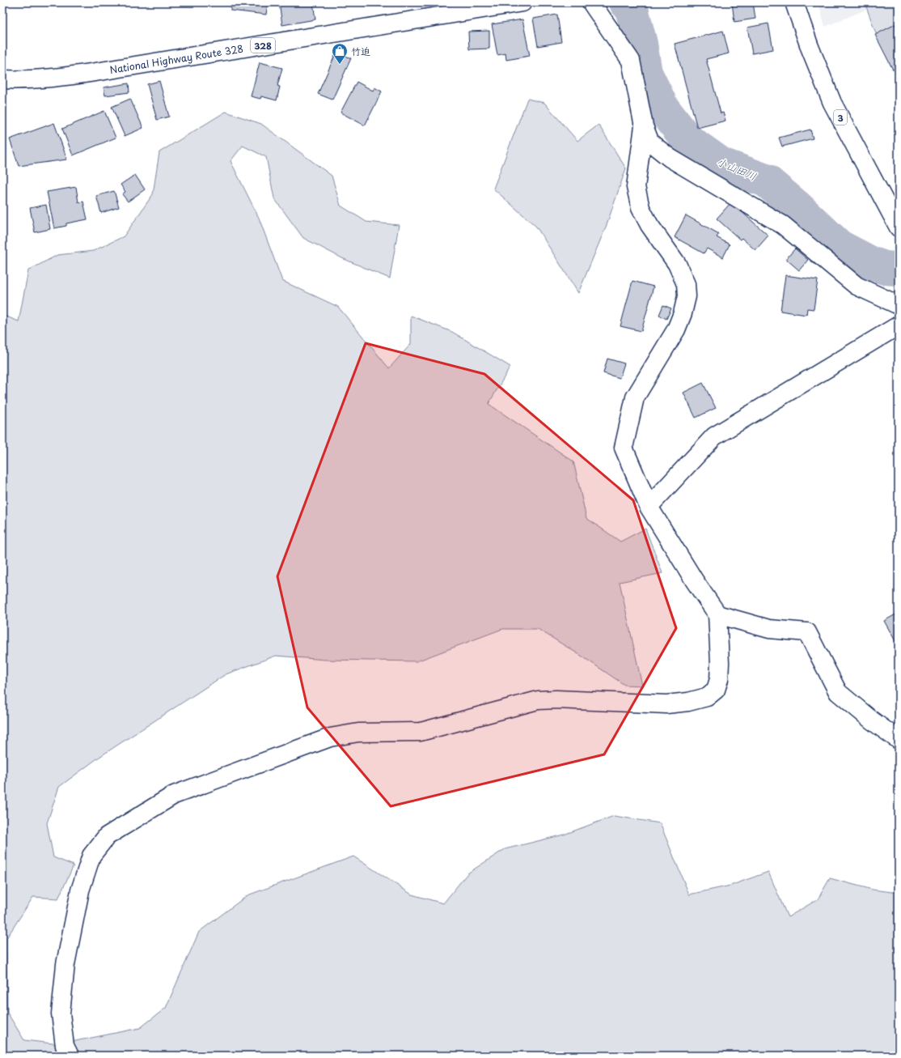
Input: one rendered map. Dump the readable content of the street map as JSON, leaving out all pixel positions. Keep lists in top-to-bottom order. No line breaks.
{"streets":{"main road":["328","National Highway Route 328","3"]},"water":["小山田川"],"places":{"shop":["竹迫"]}}
